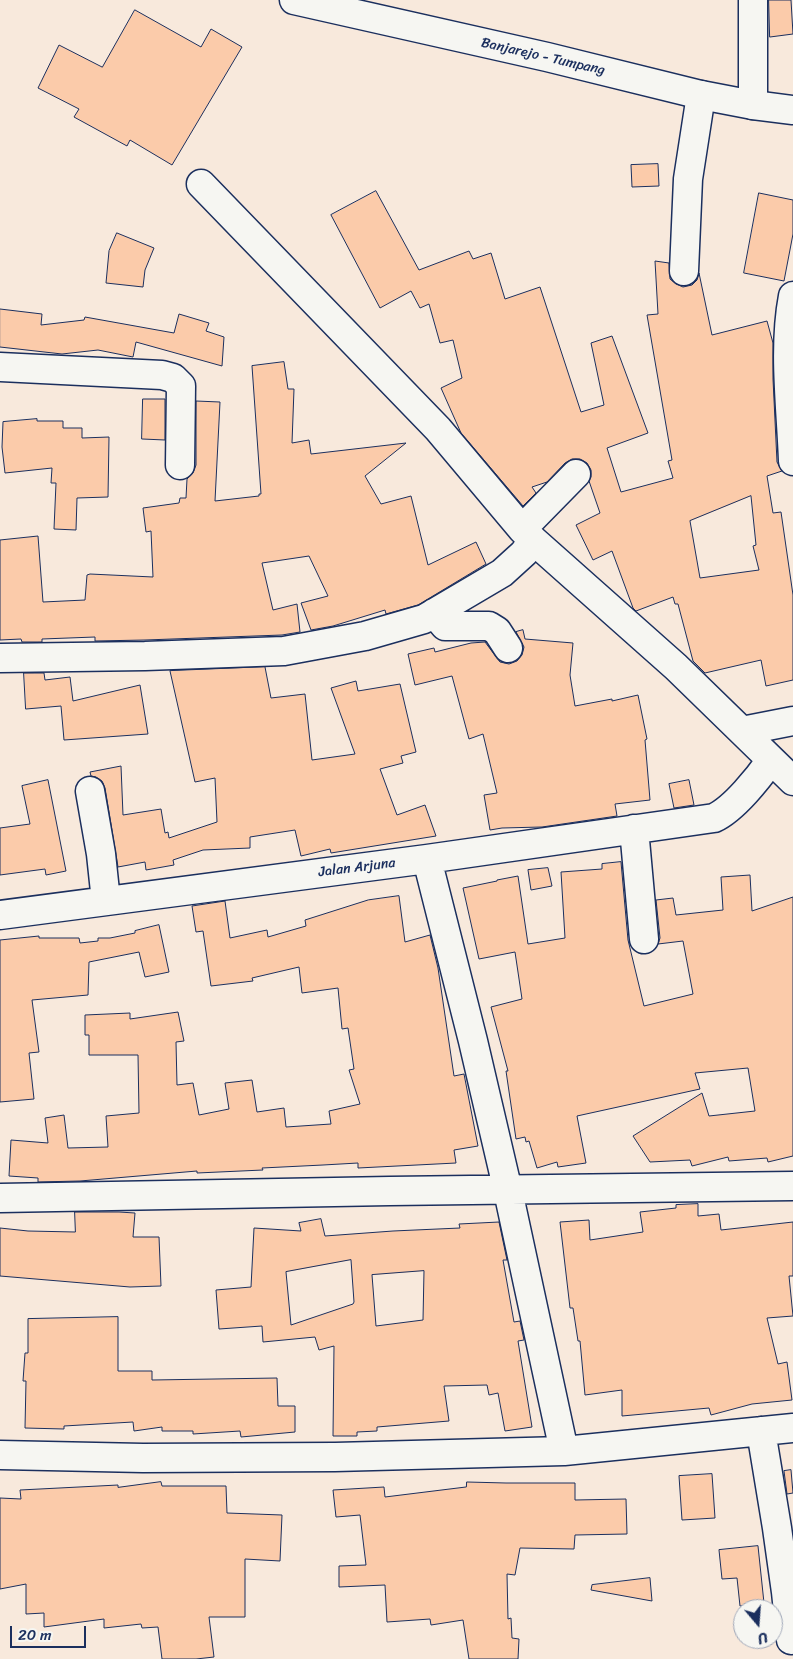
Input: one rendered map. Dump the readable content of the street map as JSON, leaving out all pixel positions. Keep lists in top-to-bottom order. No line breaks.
{"streets":{"street":["Banjarejo - Tumpang","Jalan Arjuna"]},"scale_bar":"20 m","north":"bottom"}
